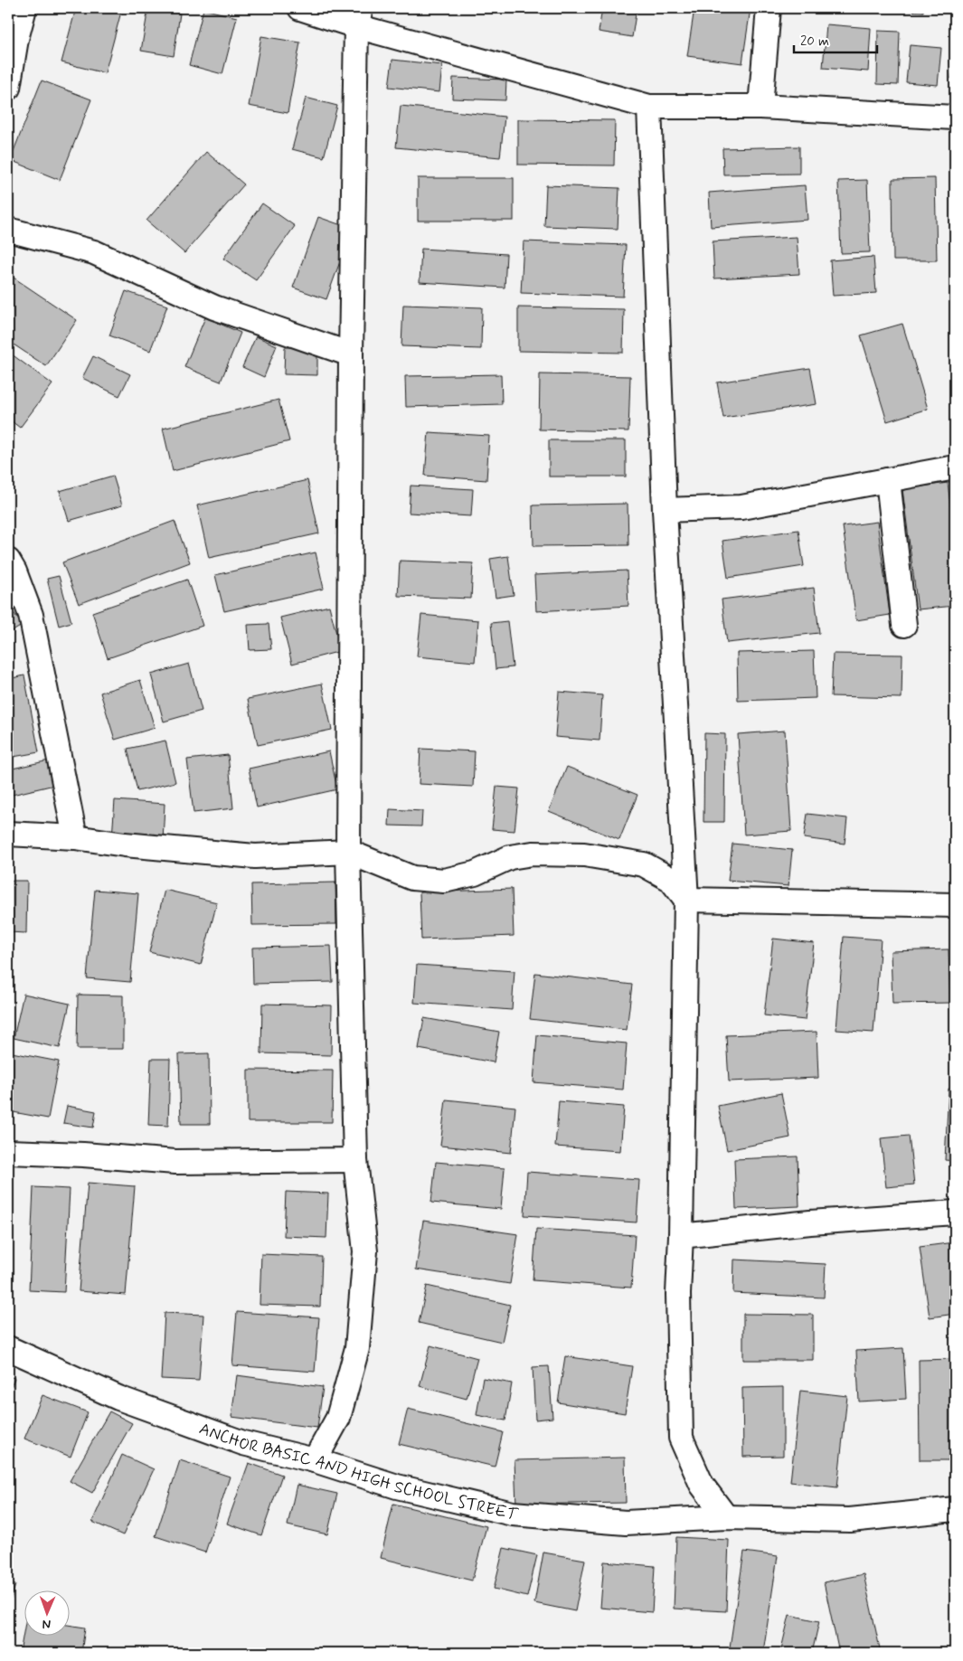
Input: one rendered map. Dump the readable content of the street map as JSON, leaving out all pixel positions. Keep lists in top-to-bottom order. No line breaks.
{"streets":{"street":["ANCHOR BASIC AND HIGH SCHOOL STREET"]},"scale_bar":"20 m","north":"bottom"}
